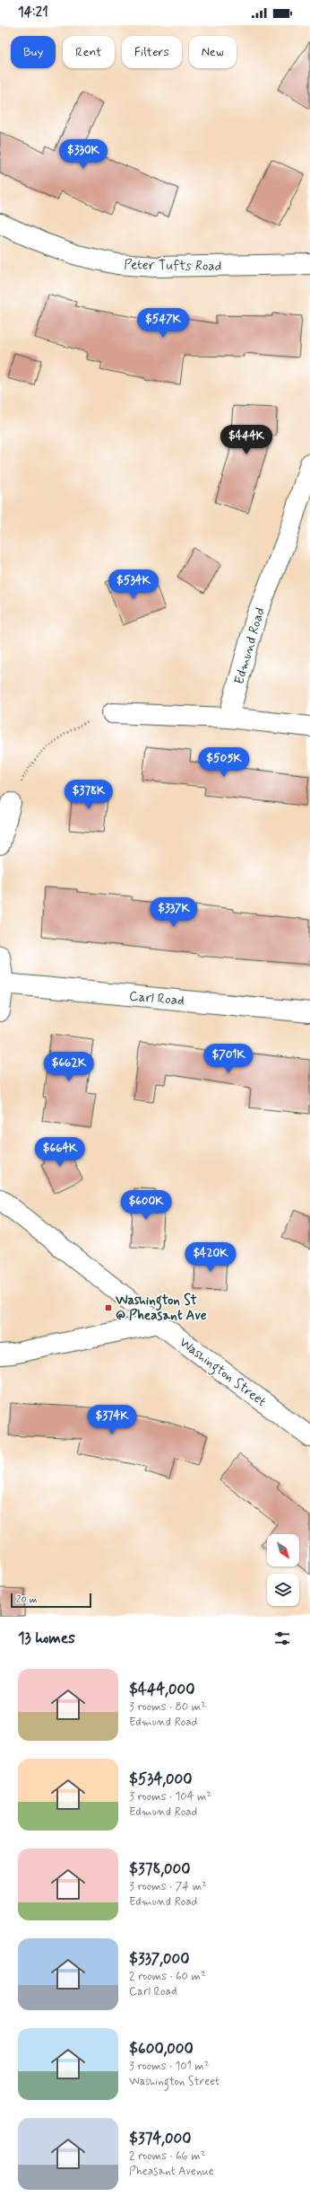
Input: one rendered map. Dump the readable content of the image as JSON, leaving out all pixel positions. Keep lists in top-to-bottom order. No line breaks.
{"streets":{"street":["Peter Tufts Road","Edmund Road","Carl Road","Washington Street"]},"places":{"transit":["Washington St @ Pheasant Ave"]},"scale_bar":"20 m","north":"bottom right","page":{"status":"14:21","chip":["Buy","Rent","Filters","New"],"price":["$330K","$547K","$444K","$534K","$505K","$378K","$337K","$701K","$662K","$664K","$600K","$420K","$374K"],"scale":"20 m","heading":"13 homes","list":[{"name":"$444,000","note":"3 rooms · 80 m² · Edmund Road"},{"name":"$534,000","note":"3 rooms · 104 m² · Edmund Road"},{"name":"$378,000","note":"3 rooms · 74 m² · Edmund Road"},{"name":"$337,000","note":"2 rooms · 60 m² · Carl Road"},{"name":"$600,000","note":"3 rooms · 101 m² · Washington Street"},{"name":"$374,000","note":"2 rooms · 66 m² · Pheasant Avenue"}]}}
